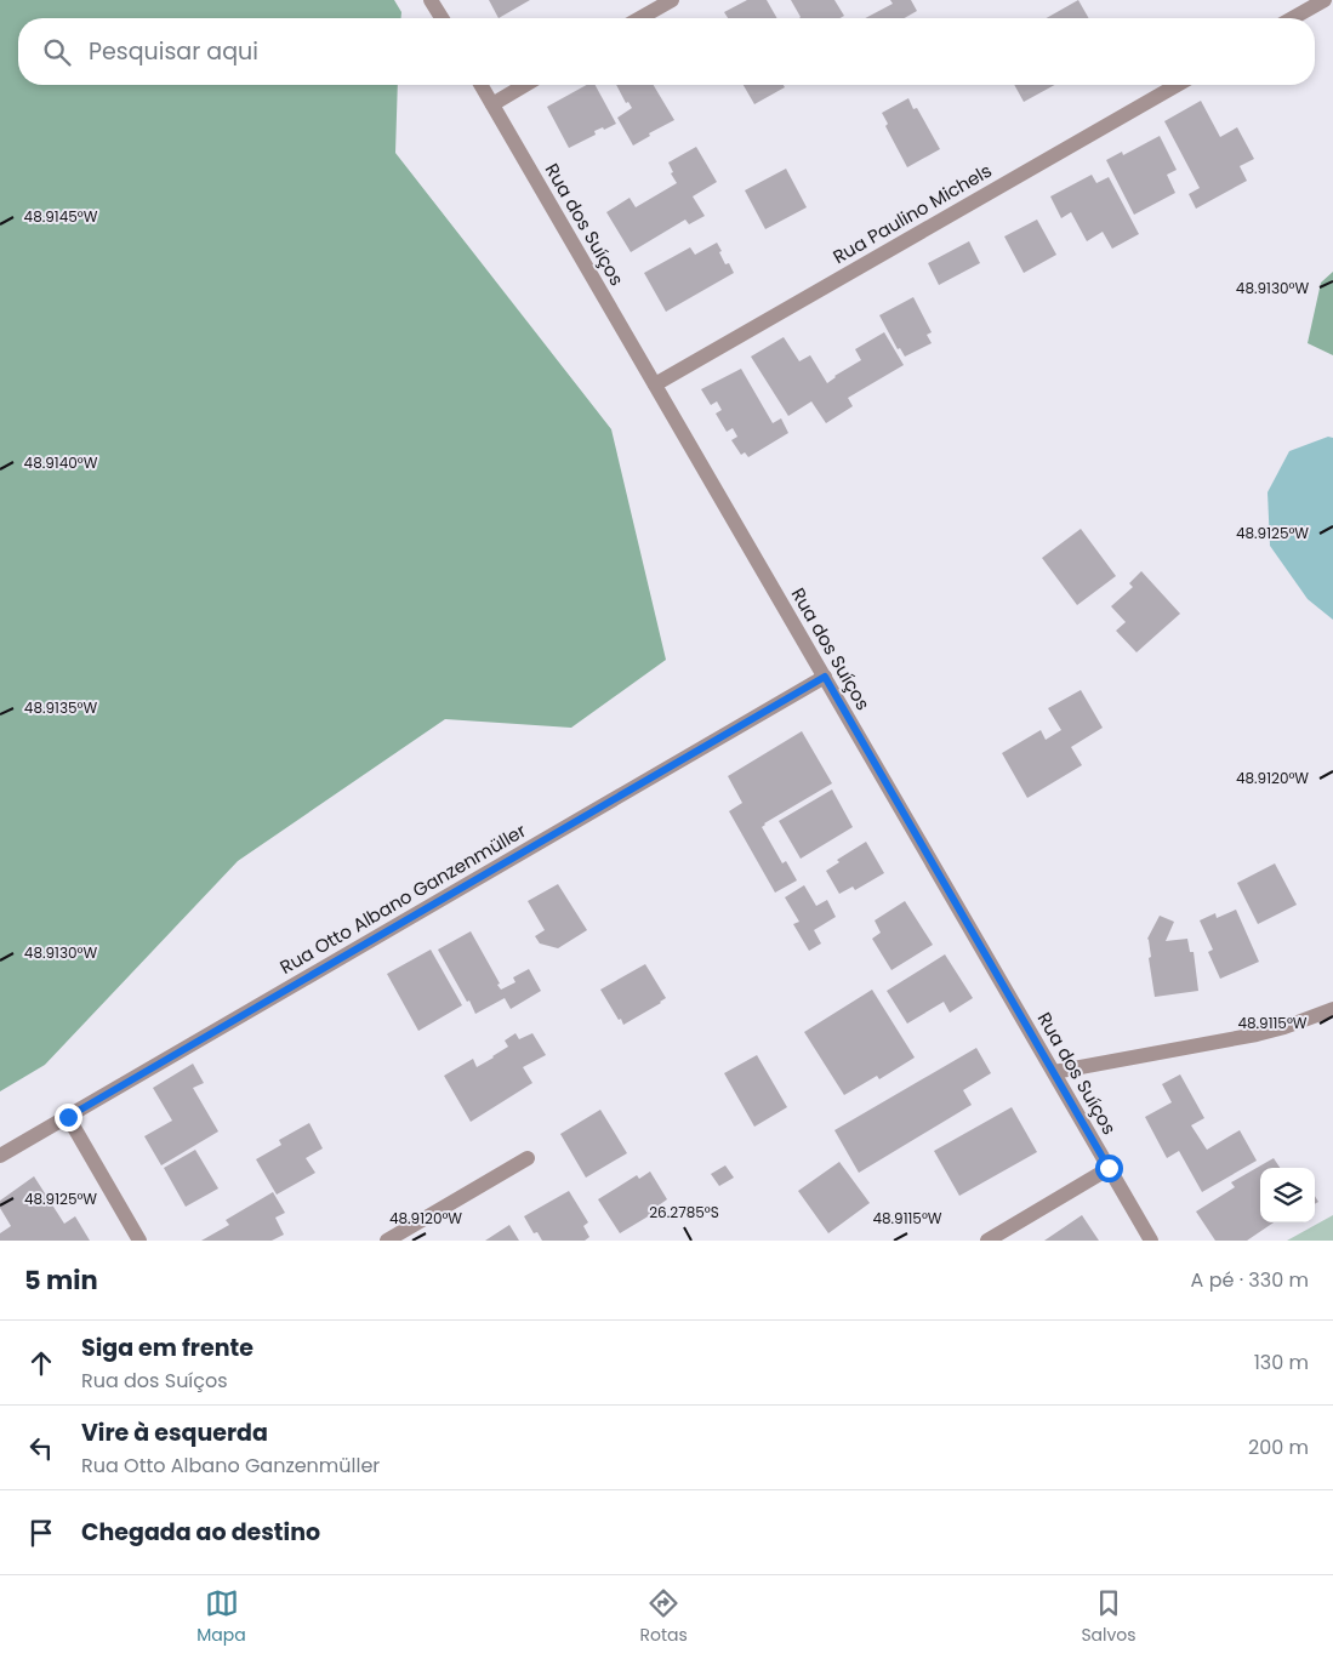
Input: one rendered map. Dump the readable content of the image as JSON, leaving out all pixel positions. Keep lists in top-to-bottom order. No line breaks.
{"streets":{"street":["Rua Paulino Michels","Rua dos Suíços","Rua Otto Albano Ganzenmüller"]},"crossings":[["Rua Paulino Michels","Rua dos Suíços"],["Rua dos Suíços","Rua Otto Albano Ganzenmüller"]],"page":{"search":"Pesquisar aqui","heading":["5 min","A pé · 330 m"],"list":[["Siga em frente","Rua dos Suíços","130 m"],["Vire à esquerda","Rua Otto Albano Ganzenmüller","200 m"],"Chegada ao destino"],"nav":["Mapa","Rotas","Salvos"]},"coordinates":["48.9145°W","48.9130°W","48.9140°W","48.9125°W","48.9135°W","48.9120°W","48.9115°W","26.2785°S"]}
